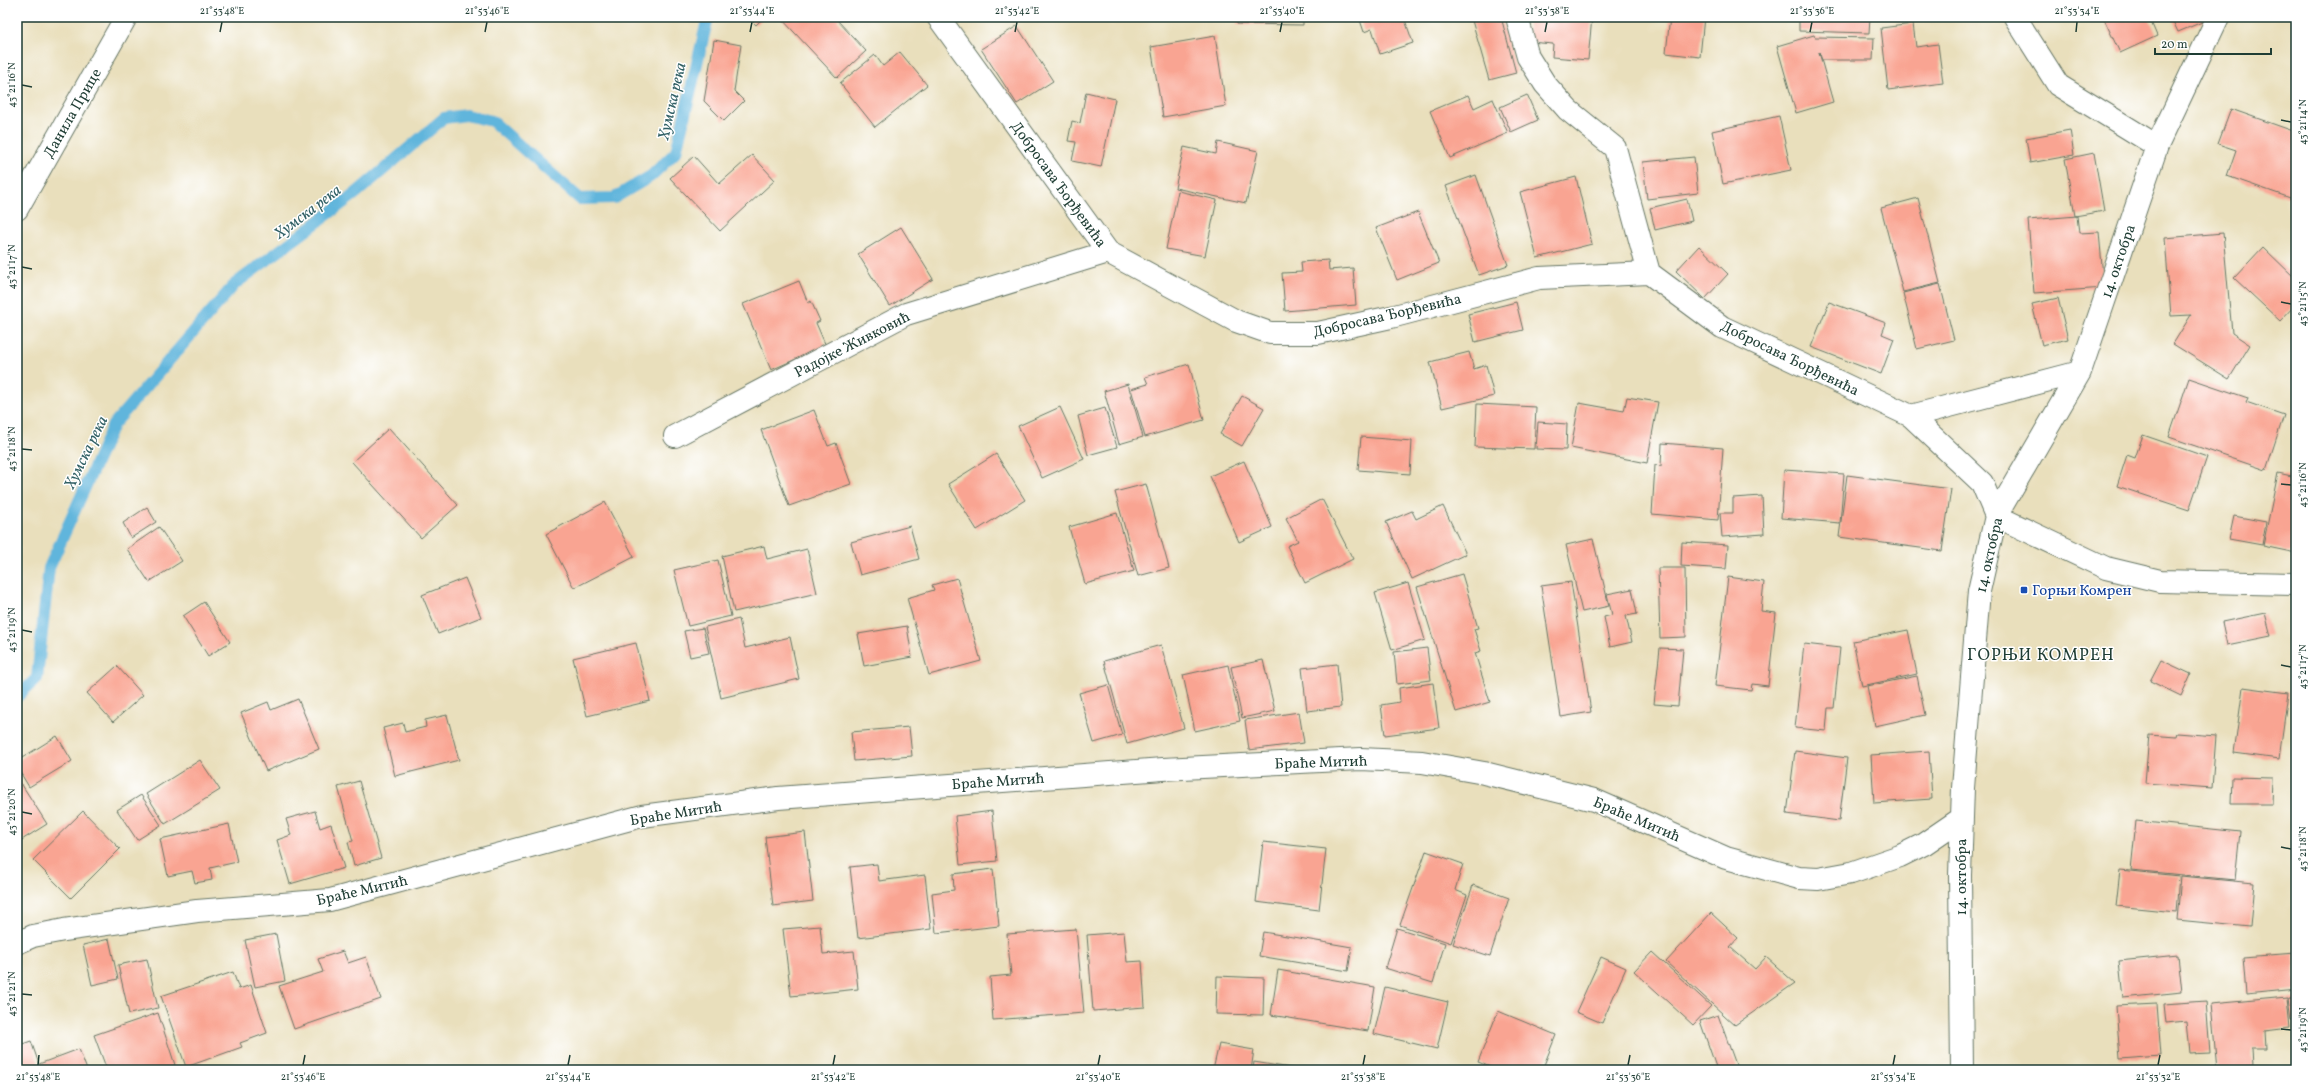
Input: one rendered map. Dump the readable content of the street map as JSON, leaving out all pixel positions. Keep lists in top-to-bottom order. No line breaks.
{"streets":{"street":["Данила Прице","Добросава Ђорђевића","14. октобра","Радојке Живковић","Браће Митић"]},"crossings":[["Добросава Ђорђевића","14. октобра"],["Добросава Ђорђевића","Радојке Живковић"],["14. октобра","Браће Митић"]],"districts":["ГОРЊИ КОМРЕН"],"water":["Хумска река"],"places":{"transit":["Горњи Комрен"]},"scale_bar":"20 m","coordinates":["21°53'48\"E","21°53'46\"E","21°53'44\"E","21°53'42\"E","21°53'40\"E","21°53'38\"E","21°53'36\"E","21°53'34\"E","43°21'16\"N","43°21'14\"N","43°21'17\"N","43°21'15\"N","43°21'18\"N","43°21'19\"N","43°21'20\"N","43°21'21\"N","21°53'32\"E"]}
